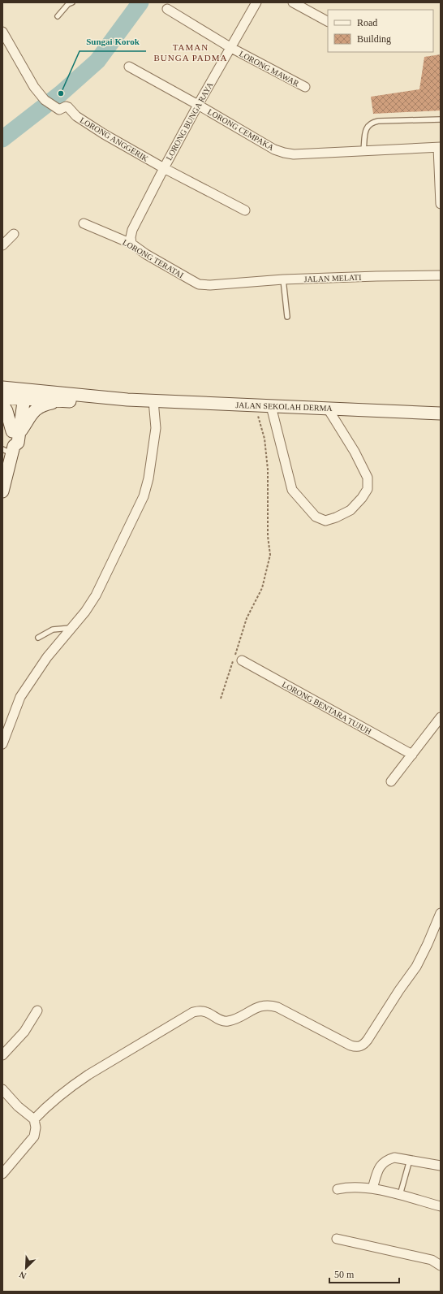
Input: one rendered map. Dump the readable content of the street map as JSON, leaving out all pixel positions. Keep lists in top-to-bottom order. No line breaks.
{"streets":{"street":["LORONG MAWAR","LORONG BUNGA RAYA","LORONG CEMPAKA","LORONG ANGGERIK","LORONG TERATAI","JALAN MELATI","JALAN SEKOLAH DERMA","LORONG BENTARA TUJUH"]},"crossings":[["LORONG MAWAR","LORONG BUNGA RAYA"],["LORONG BUNGA RAYA","LORONG CEMPAKA"],["LORONG BUNGA RAYA","LORONG ANGGERIK"],["LORONG BUNGA RAYA","LORONG TERATAI"],["LORONG TERATAI","JALAN MELATI"]],"districts":["TAMAN BUNGA PADMA"],"places":["Sungai Korok"],"legend":["Road","Building"],"scale_bar":"50 m","north":"bottom left"}
